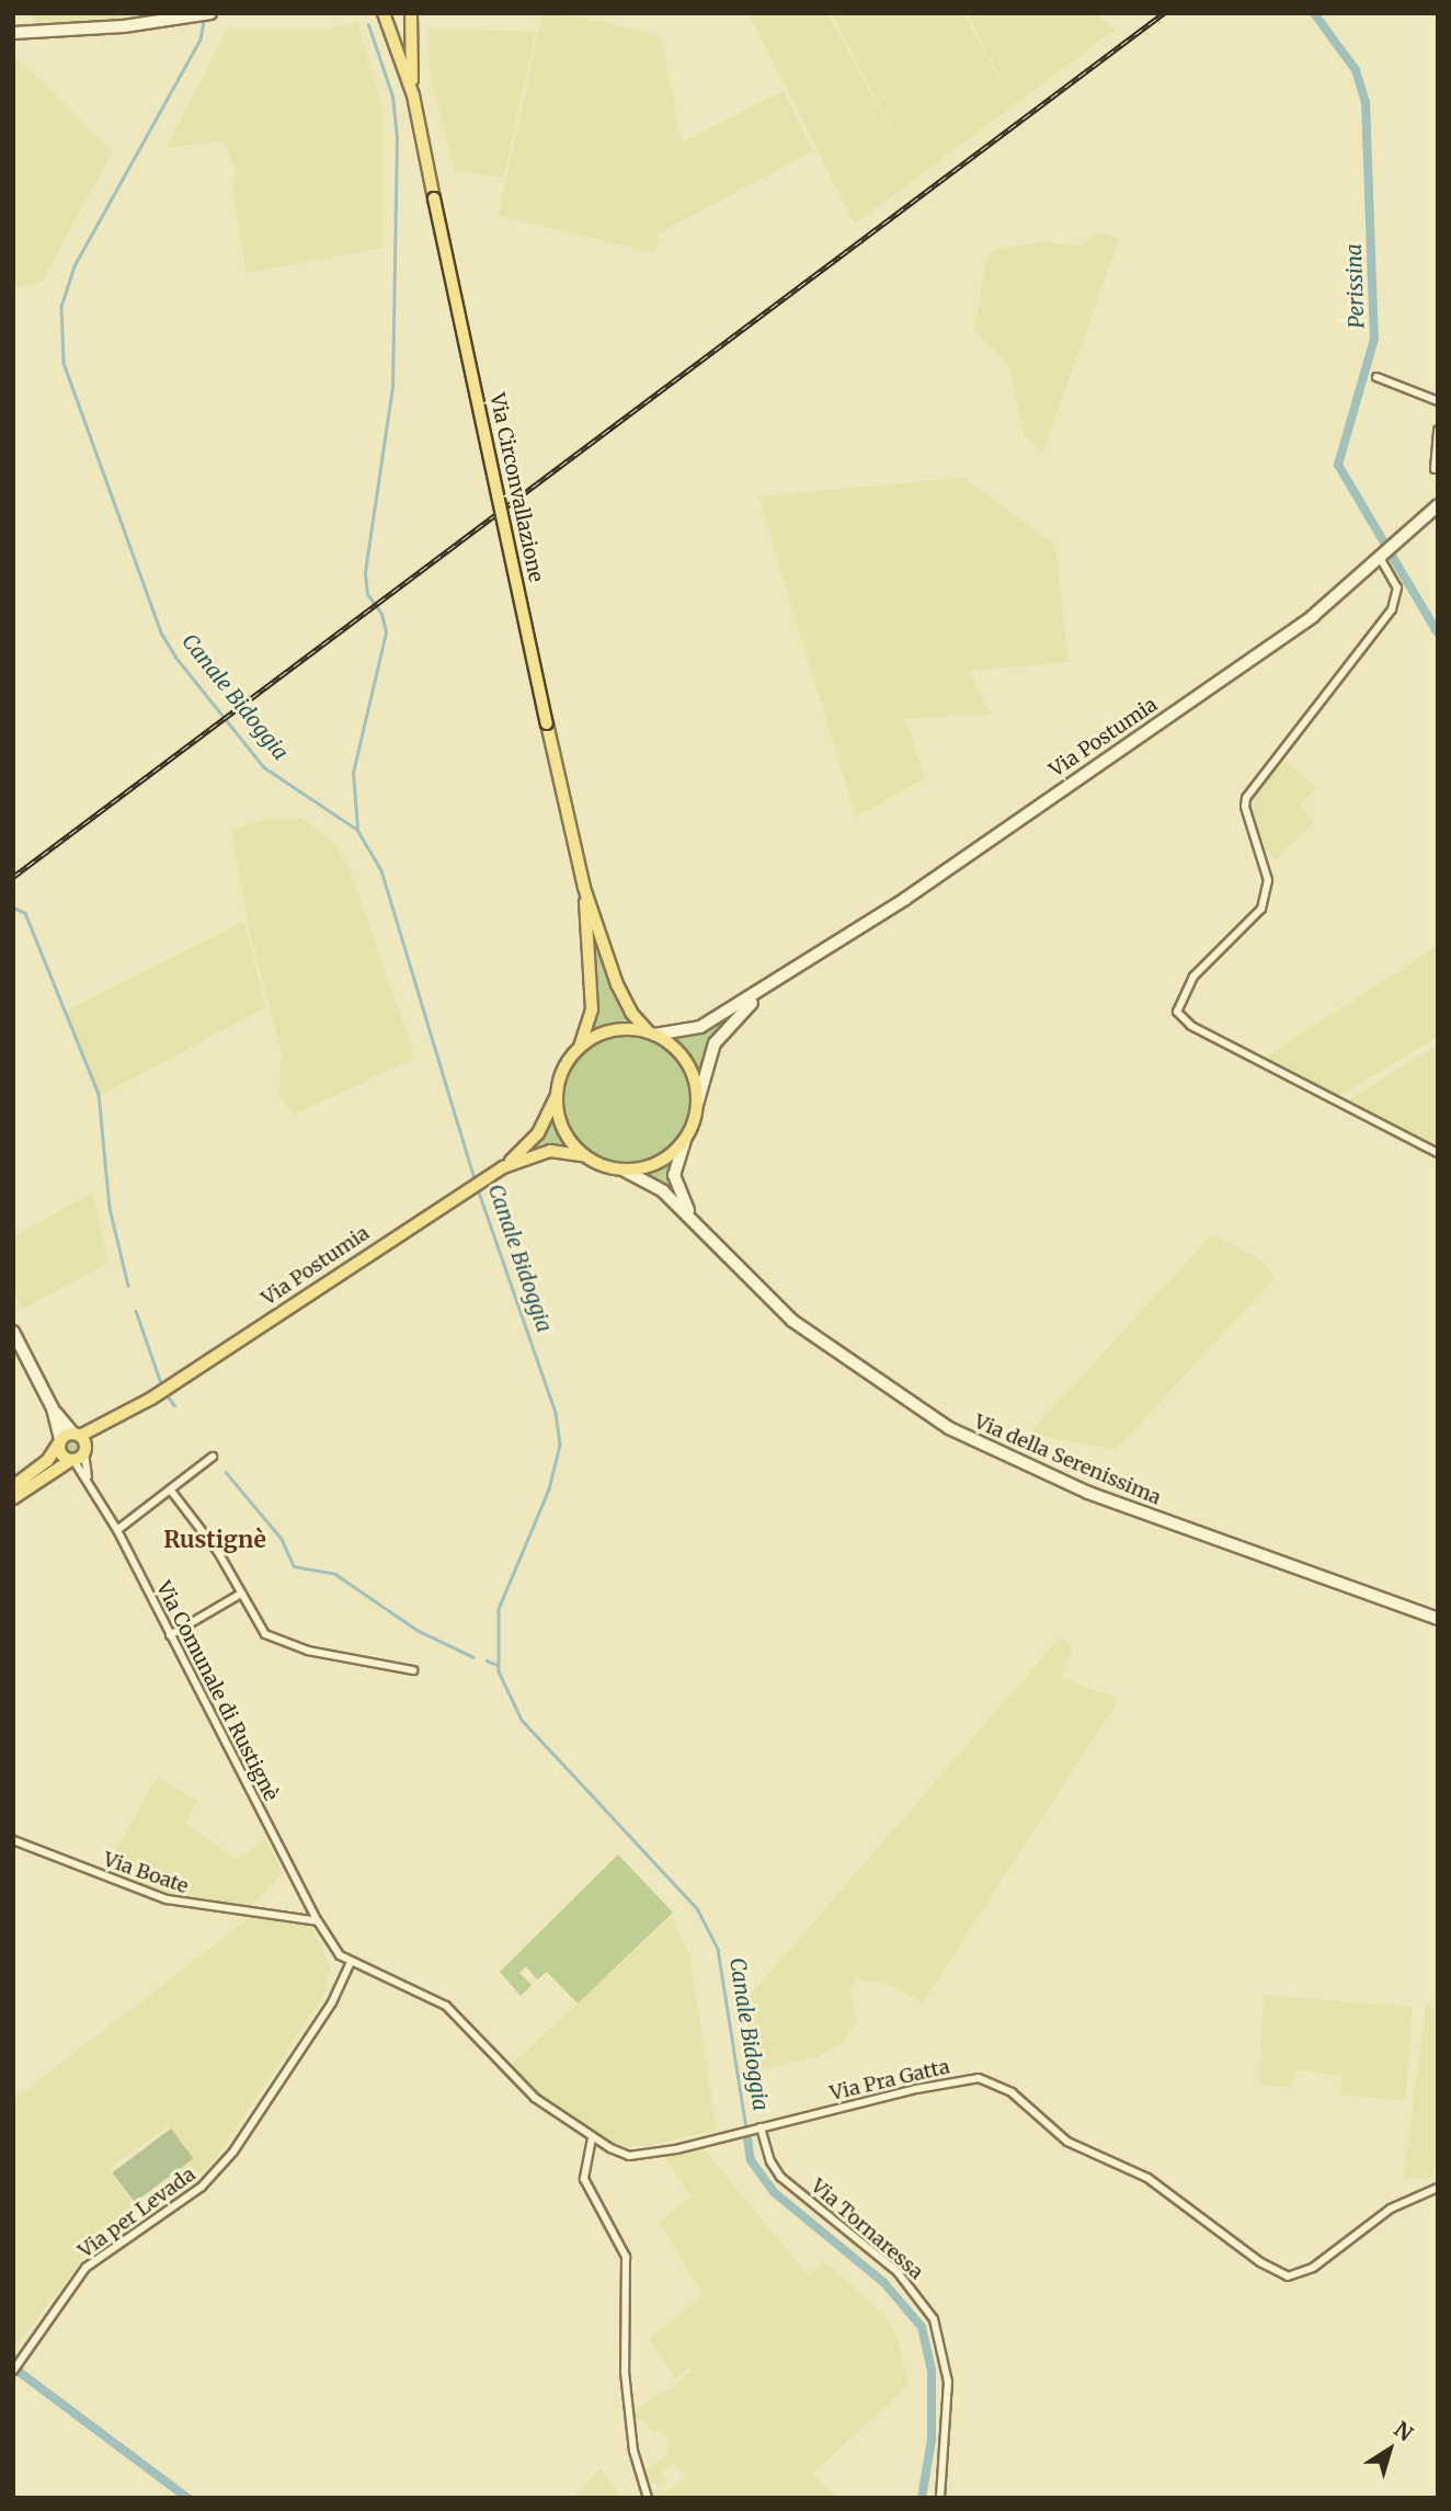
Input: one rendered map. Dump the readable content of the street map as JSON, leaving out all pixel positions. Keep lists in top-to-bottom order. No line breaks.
{"streets":{"main road":["Via Circonvallazione","Via Postumia","Via della Serenissima"],"street":["Via Comunale di Rustignè","Via Boate","Via Pra Gatta","Via per Levada","Via Tornaressa"]},"crossings":[["Via Circonvallazione","Via Postumia"],["Via Postumia","Via Comunale di Rustignè"],["Via Comunale di Rustignè","Via Boate"],["Via Comunale di Rustignè","Via Pra Gatta"],["Via Boate","Via Pra Gatta"],["Via Pra Gatta","Via per Levada"],["Via Pra Gatta","Via Tornaressa"]],"districts":["Rustignè"],"water":["Perissina","Canale Bidoggia"],"north":"top right"}
